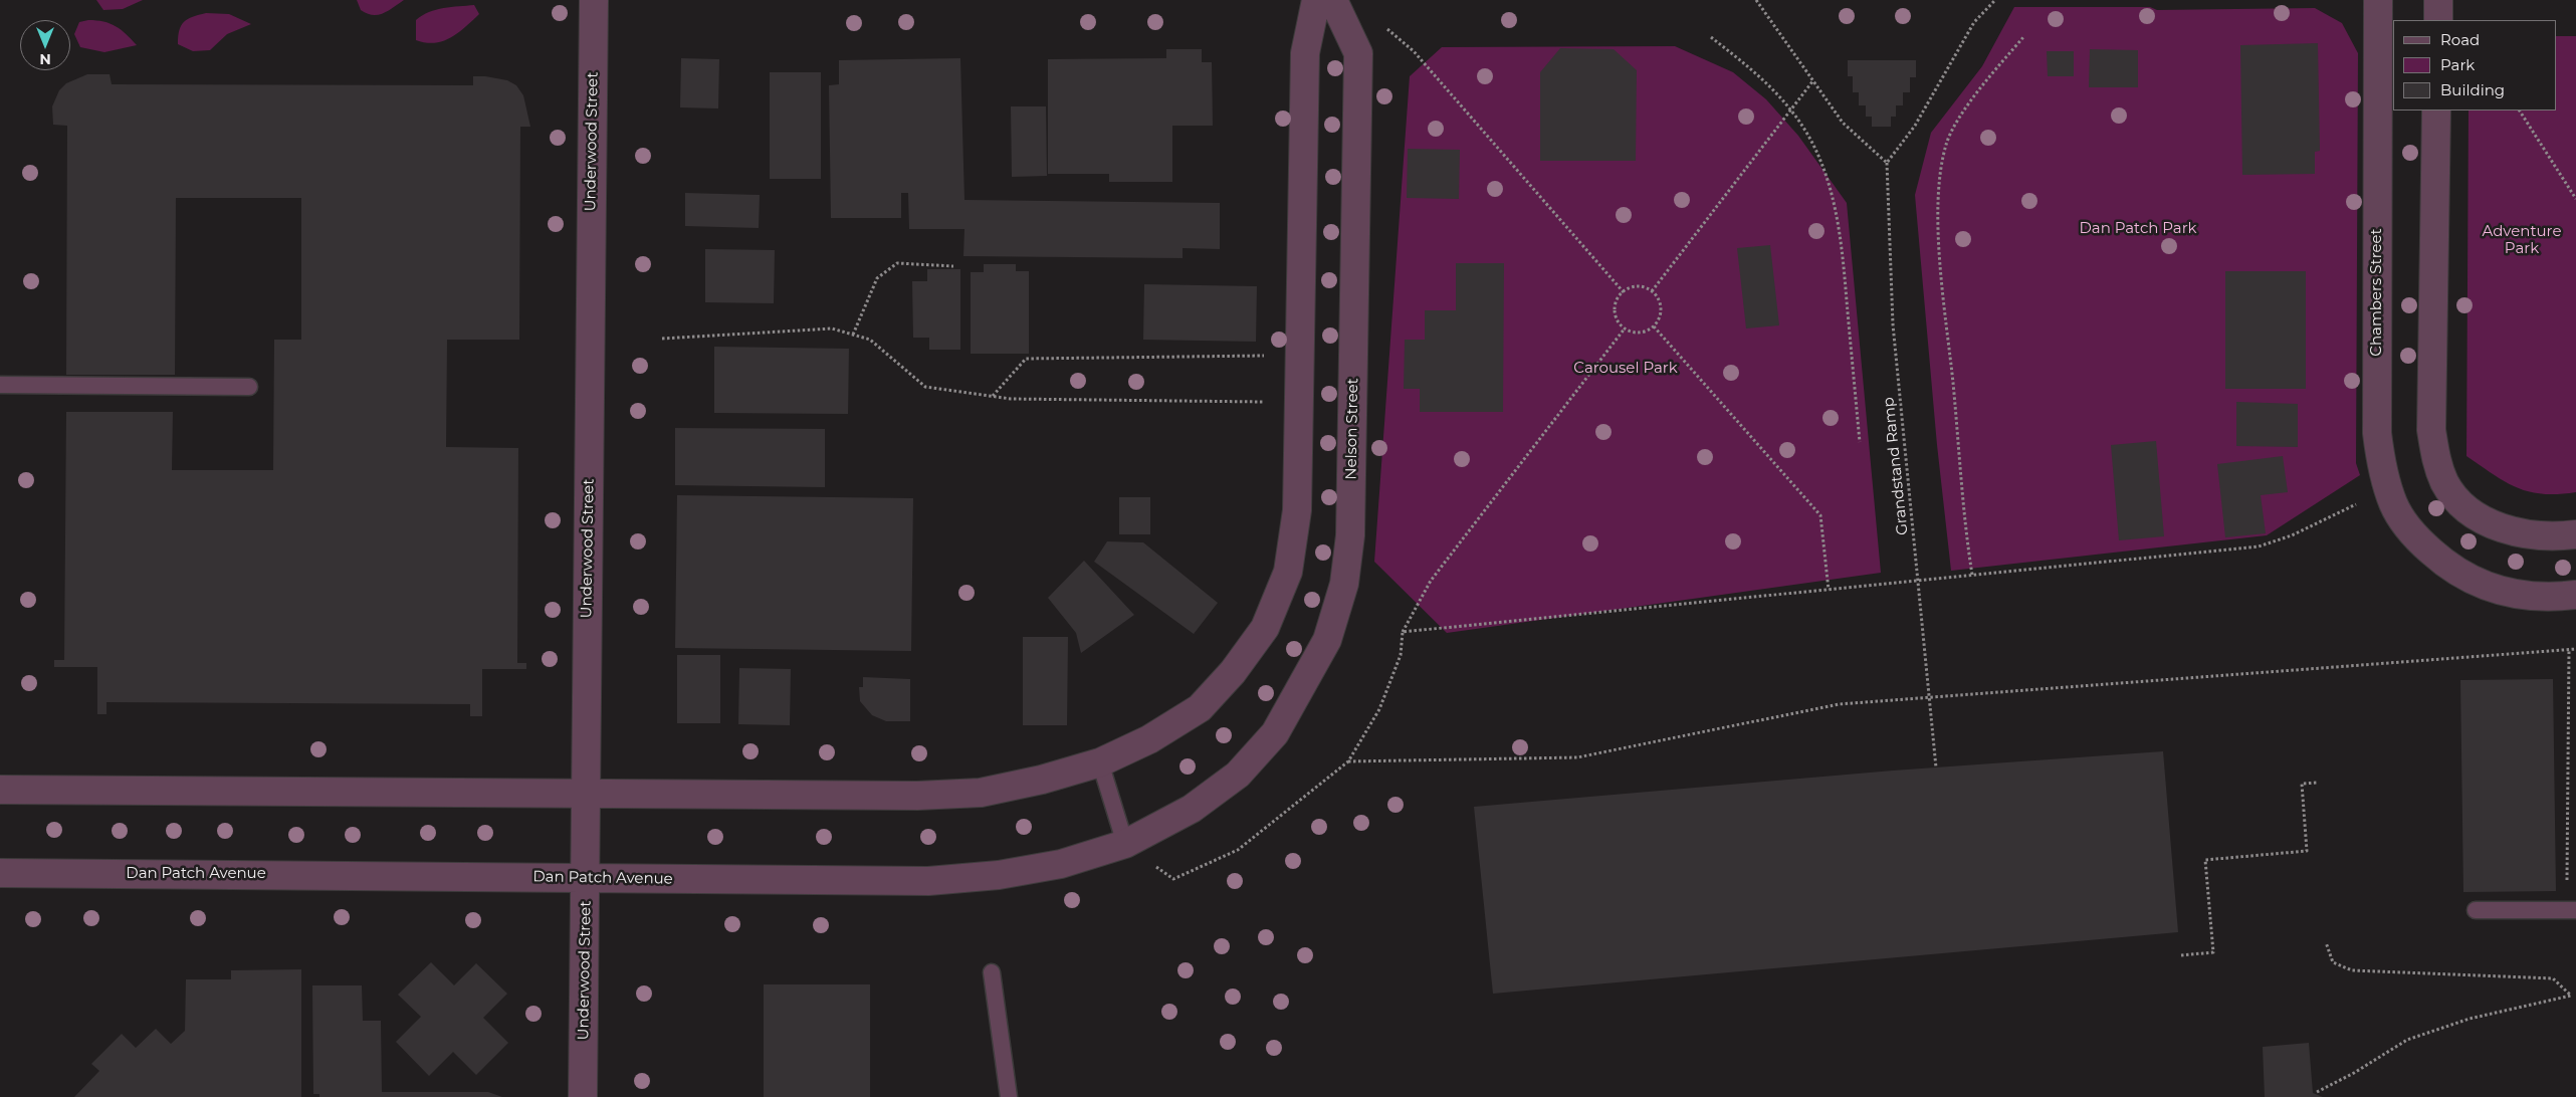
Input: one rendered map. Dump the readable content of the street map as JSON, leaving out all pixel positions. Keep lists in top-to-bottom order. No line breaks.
{"streets":{"street":["Underwood Street","Chambers Street","Nelson Street","Dan Patch Avenue"],"path":["Grandstand Ramp"]},"crossings":[["Underwood Street","Dan Patch Avenue"],["Nelson Street","Dan Patch Avenue"]],"parks":["Dan Patch Park","Adventure Park","Carousel Park"],"legend":["Road","Park","Building"],"north":"bottom"}
